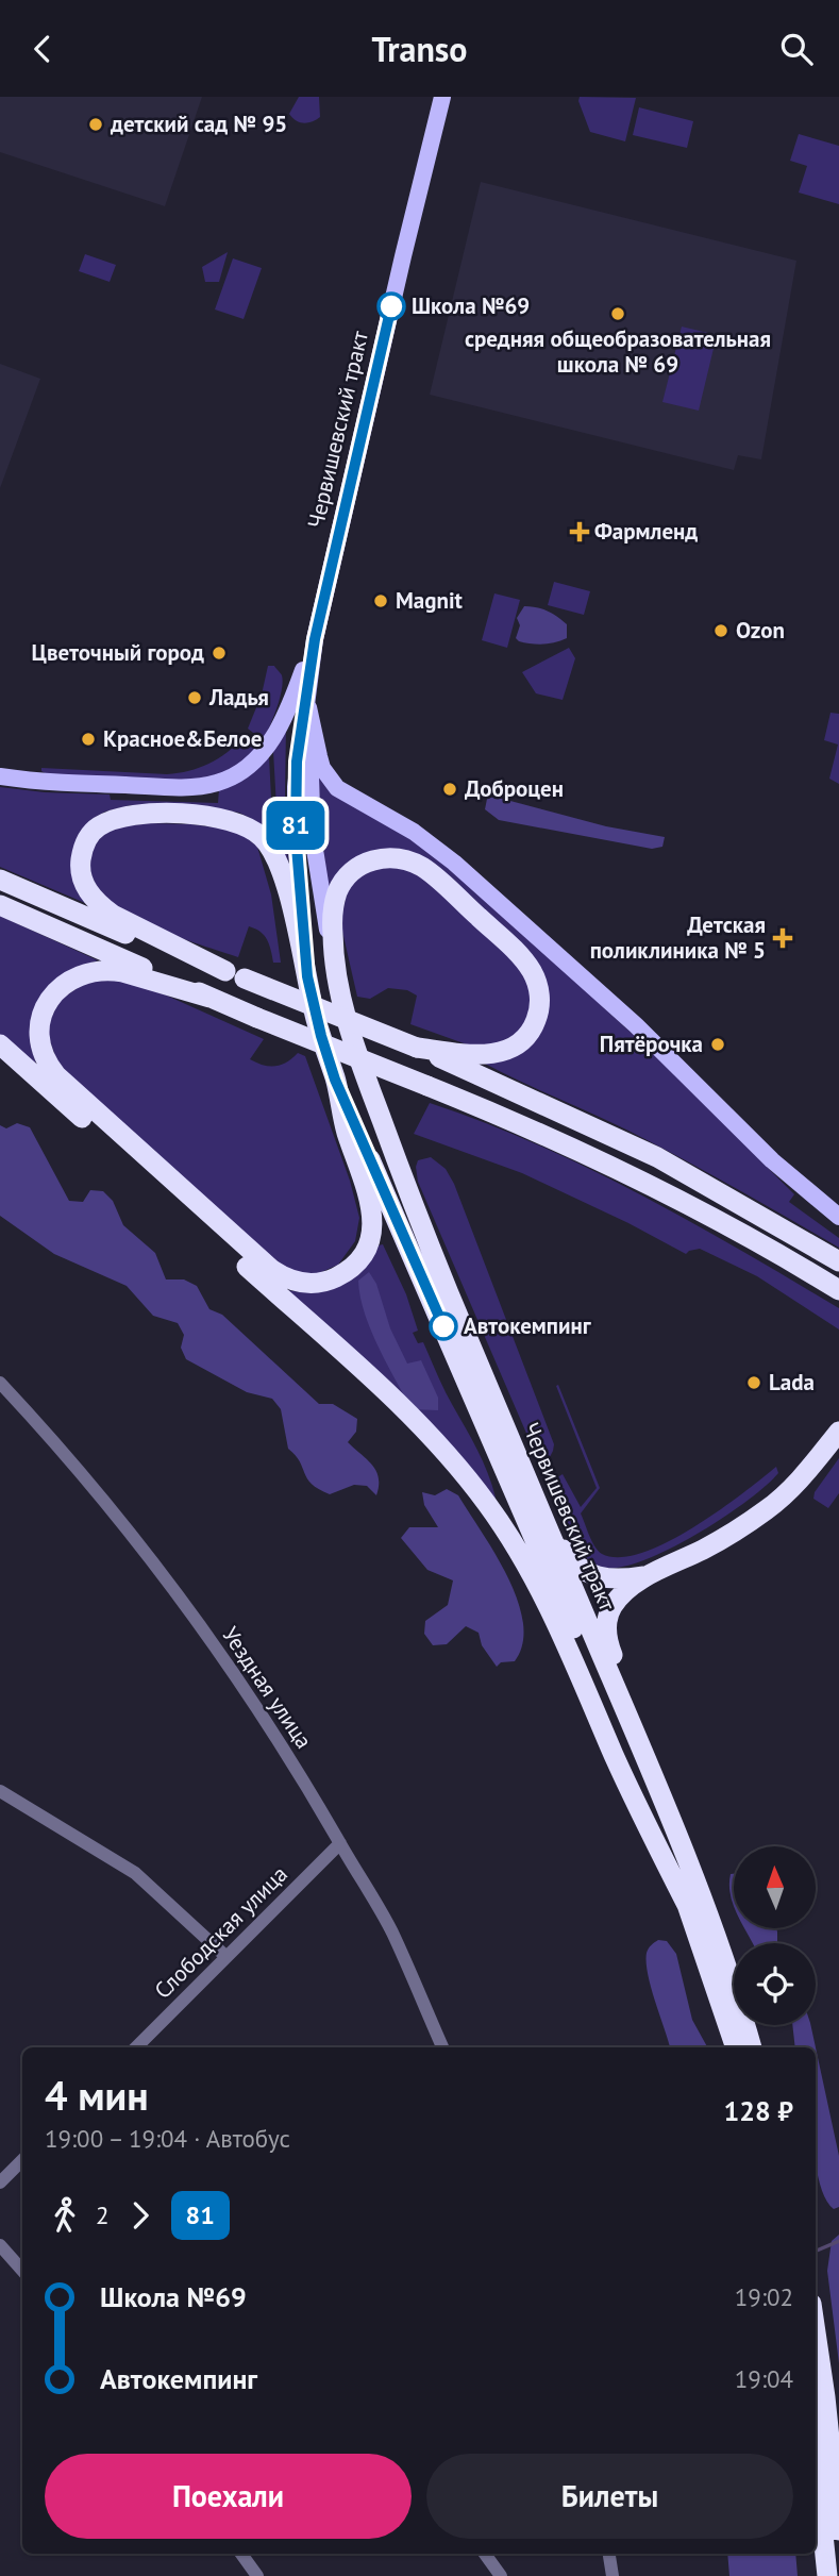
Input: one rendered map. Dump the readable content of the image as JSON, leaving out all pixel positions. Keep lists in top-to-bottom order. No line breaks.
{"streets":{"highway":["Червишевский тракт"],"street":["Уездная улица","Слободская улица"]},"crossings":[["Уездная улица","Слободская улица"]],"places":{"other":["детский сад № 95","Школа №69","средняя общеобразовательная школа № 69","Magnit","Ozon","Цветочный город","Ладья","Красное&Белое","Доброцен","Пятёрочка","Автокемпинг","Lada"],"health":["Фармленд","Детская поликлиника № 5"]},"lines":["bus line 81"],"north":"top","page":{"header":"Transo","on_map":"81","heading":["4 мин","19:00 – 19:04 · Автобус","128 ₽"],"legs":["2","81"],"list":[{"name":"Школа №69","value":"19:02"},{"name":"Автокемпинг","value":"19:04"}],"buttons":["Поехали","Билеты"]}}
